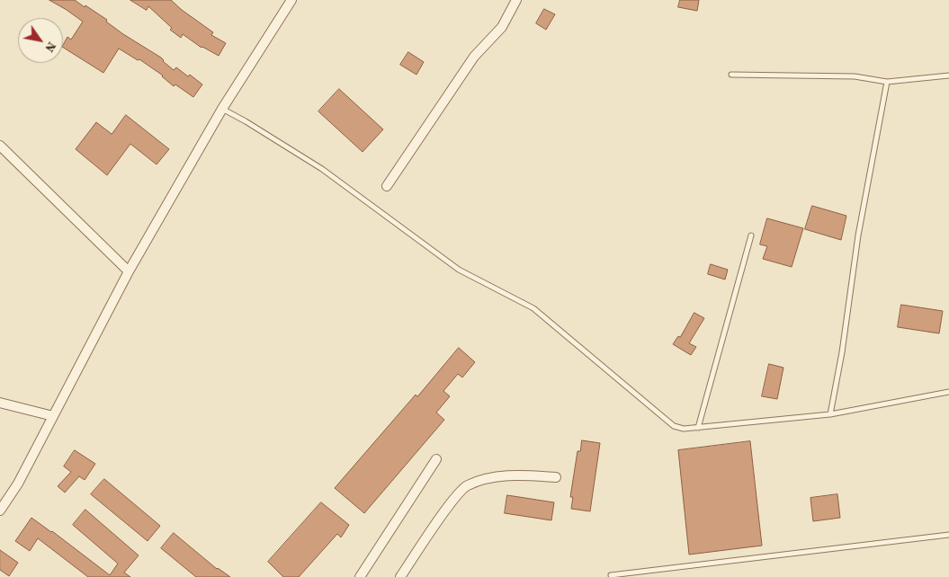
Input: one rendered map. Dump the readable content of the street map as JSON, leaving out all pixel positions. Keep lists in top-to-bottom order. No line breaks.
{"north":"bottom right"}
